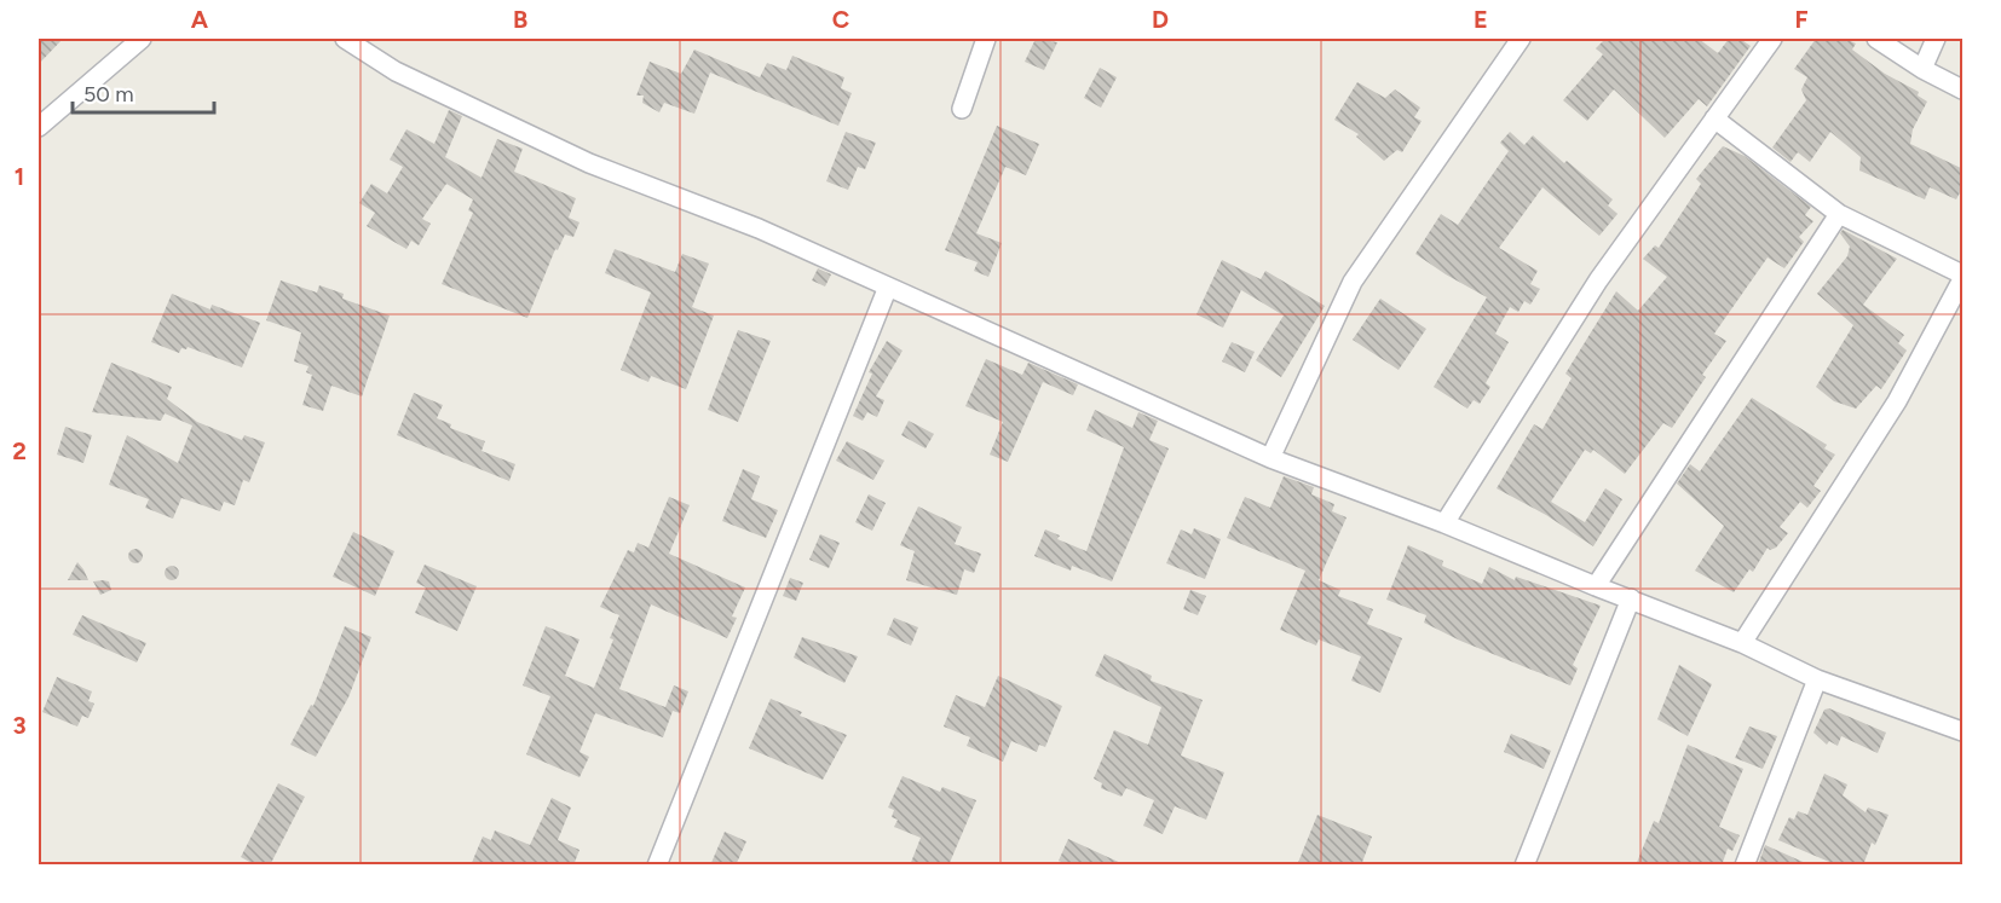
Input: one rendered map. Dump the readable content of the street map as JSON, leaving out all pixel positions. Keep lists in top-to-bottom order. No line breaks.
{"scale_bar":"50 m","grid":{"columns":["A","B","C","D","E","F"],"rows":["1","2","3"]}}
